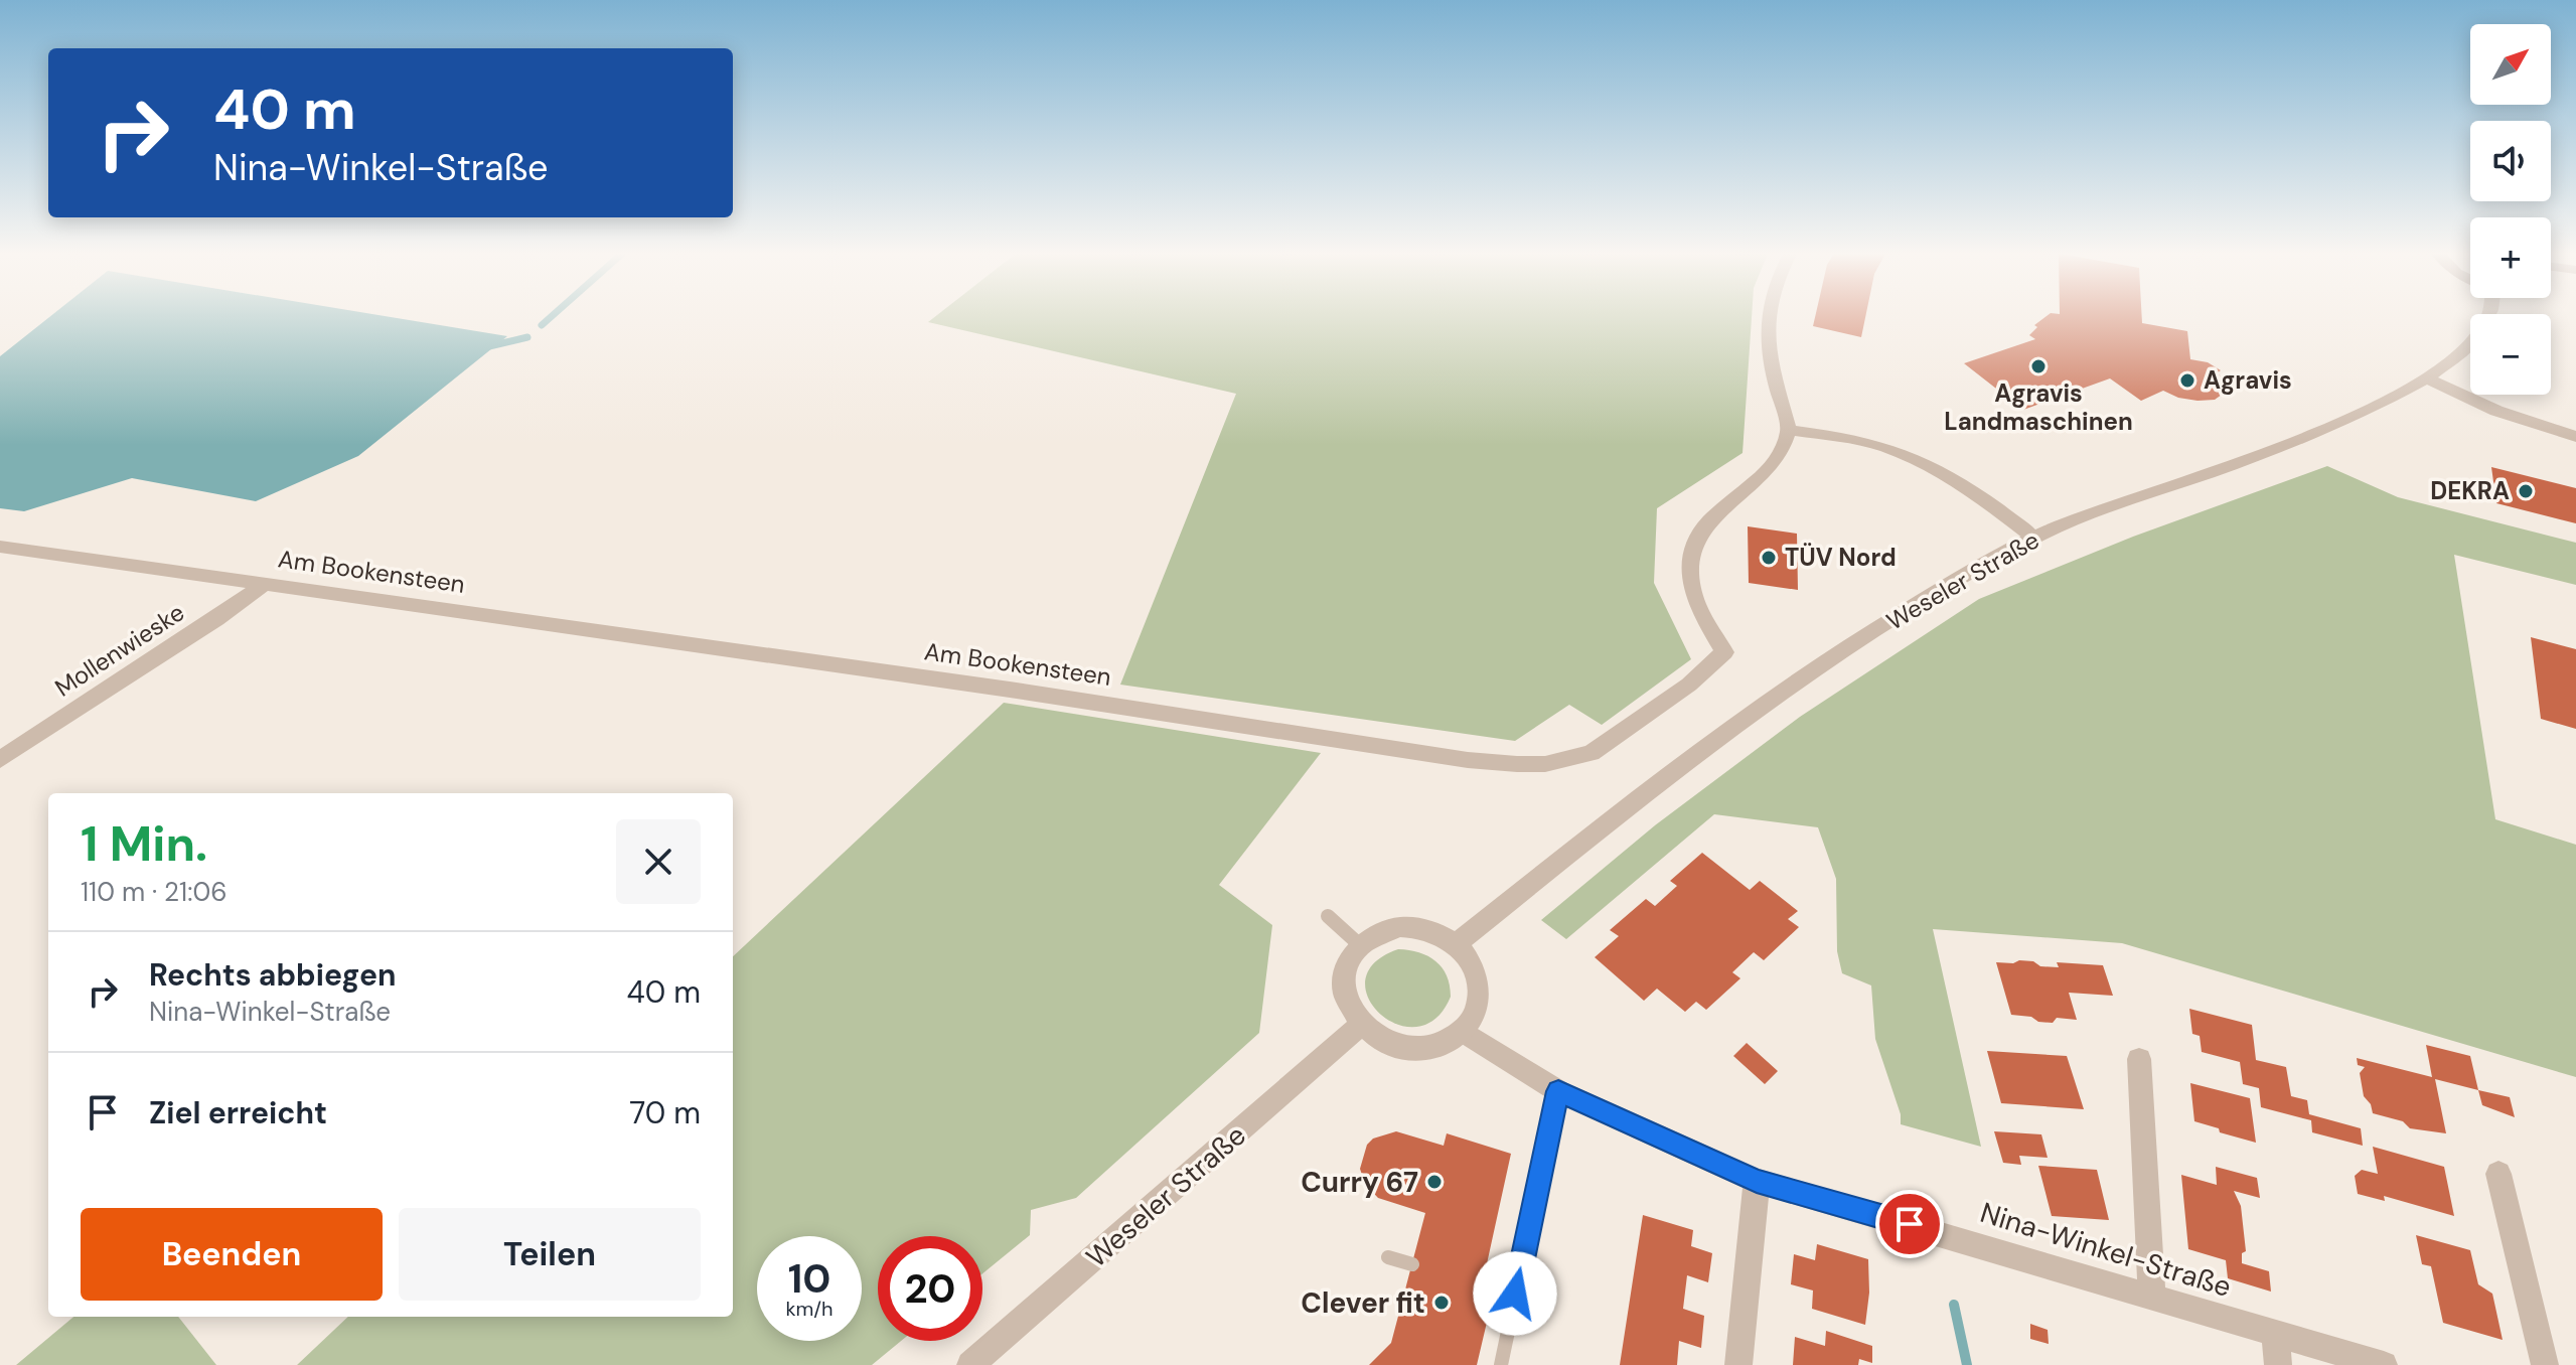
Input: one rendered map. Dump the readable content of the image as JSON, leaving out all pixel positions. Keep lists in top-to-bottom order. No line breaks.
{"streets":{"street":["Am Bookensteen","Weseler Straße","Mollenwieske","Nina-Winkel-Straße"]},"crossings":[["Am Bookensteen","Mollenwieske"],["Weseler Straße","Nina-Winkel-Straße"]],"places":["Agravis Landmaschinen","Agravis","DEKRA","TÜV Nord","Curry 67","Clever fit"],"north":"top right","page":{"map_buttons":["+","−"],"turn":["40 m","Nina-Winkel-Straße"],"heading":["1 Min.","110 m · 21:06"],"list":[{"name":"Rechts abbiegen","note":"Nina-Winkel-Straße","value":"40 m"},{"name":"Ziel erreicht","value":"70 m"}],"buttons":["Beenden","Teilen"],"speed":"10 km/h","limit":"20"}}
